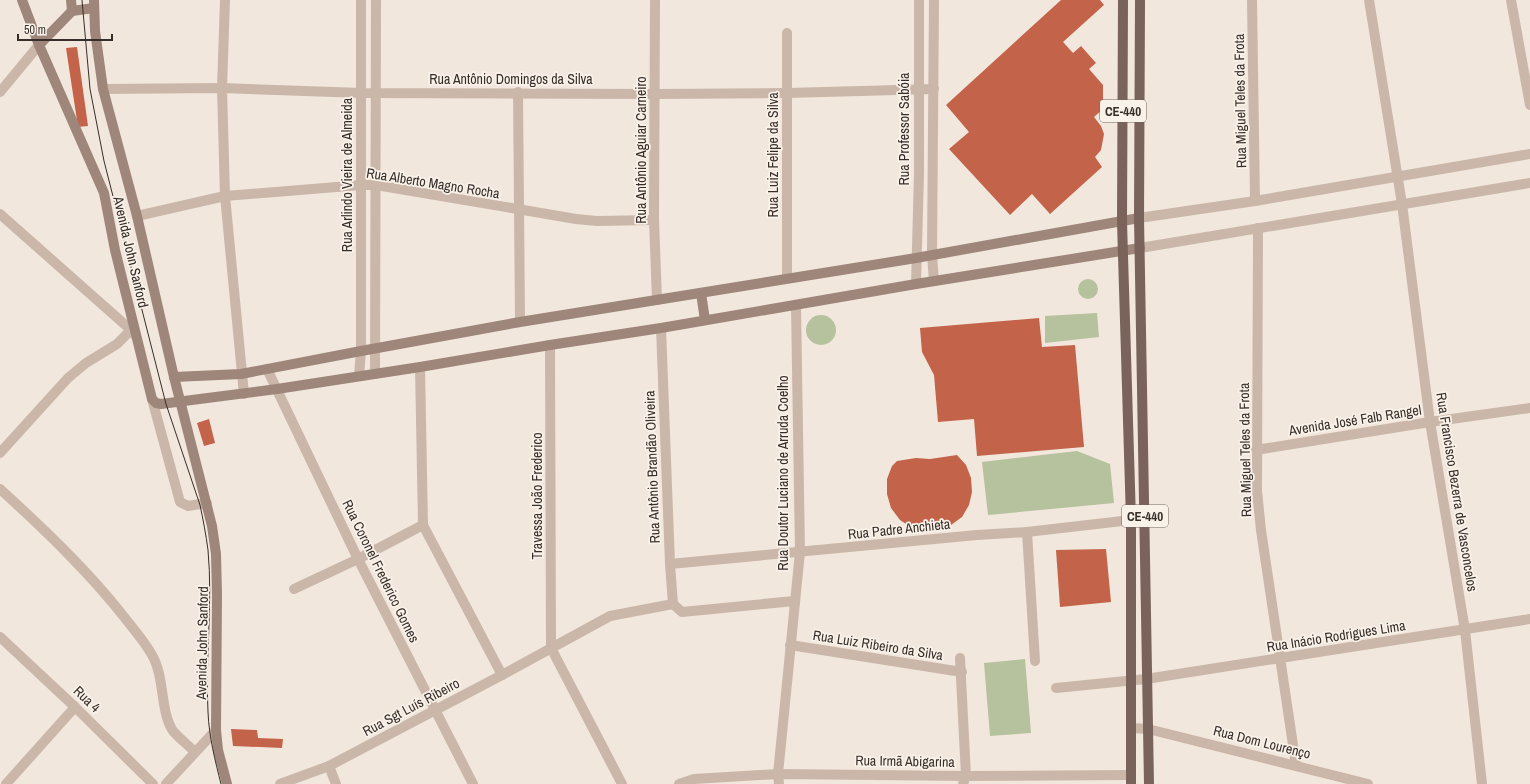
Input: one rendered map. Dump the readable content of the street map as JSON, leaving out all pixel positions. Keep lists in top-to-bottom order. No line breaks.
{"streets":{"main road":["CE-440","Avenida John Sanford"],"street":["Rua Antônio Domingos da Silva","Rua Miguel Teles da Frota","Rua Professor Sabóia","Rua Antônio Aguiar Carneiro","Rua Luiz Felipe da Silva","Rua Arlindo Vieira de Almeida","Rua Alberto Magno Rocha","Avenida José Falb Rangel","Rua Antônio Brandão Oliveira","Rua Doutor Luciano de Arruda Coelho","Rua Francisco Bezerra de Vasconcelos","Travessa João Frederico","Rua Padre Anchieta","Rua Coronel Frederico Gomes","Rua Inácio Rodrigues Lima","Rua Luiz Ribeiro da Silva","Rua 4","Rua Sgt Luís Ribeiro","Rua Dom Lourenço","Rua Irmã Abigarina"]},"crossings":[["Rua Antônio Domingos da Silva","Rua Professor Sabóia"],["Rua Antônio Domingos da Silva","Rua Antônio Aguiar Carneiro"],["Rua Antônio Domingos da Silva","Rua Luiz Felipe da Silva"],["Rua Antônio Domingos da Silva","Rua Arlindo Vieira de Almeida"],["Rua Antônio Domingos da Silva","Avenida John Sanford"],["Rua Miguel Teles da Frota","Avenida José Falb Rangel"],["Rua Miguel Teles da Frota","Rua Inácio Rodrigues Lima"],["Rua Miguel Teles da Frota","Rua Dom Lourenço"],["CE-440","Rua Padre Anchieta"],["CE-440","Rua Inácio Rodrigues Lima"],["CE-440","Rua Dom Lourenço"],["CE-440","Rua Irmã Abigarina"],["Rua Antônio Aguiar Carneiro","Rua Alberto Magno Rocha"],["Rua Arlindo Vieira de Almeida","Rua Alberto Magno Rocha"],["Rua Alberto Magno Rocha","Avenida John Sanford"],["Avenida José Falb Rangel","Rua Francisco Bezerra de Vasconcelos"],["Rua Antônio Brandão Oliveira","Rua Padre Anchieta"],["Rua Antônio Brandão Oliveira","Rua Sgt Luís Ribeiro"],["Rua Doutor Luciano de Arruda Coelho","Rua Padre Anchieta"],["Rua Doutor Luciano de Arruda Coelho","Rua Luiz Ribeiro da Silva"],["Rua Doutor Luciano de Arruda Coelho","Rua Irmã Abigarina"],["Rua Francisco Bezerra de Vasconcelos","Rua Inácio Rodrigues Lima"],["Travessa João Frederico","Rua Sgt Luís Ribeiro"],["Rua Coronel Frederico Gomes","Rua Sgt Luís Ribeiro"]],"scale_bar":"50 m"}
